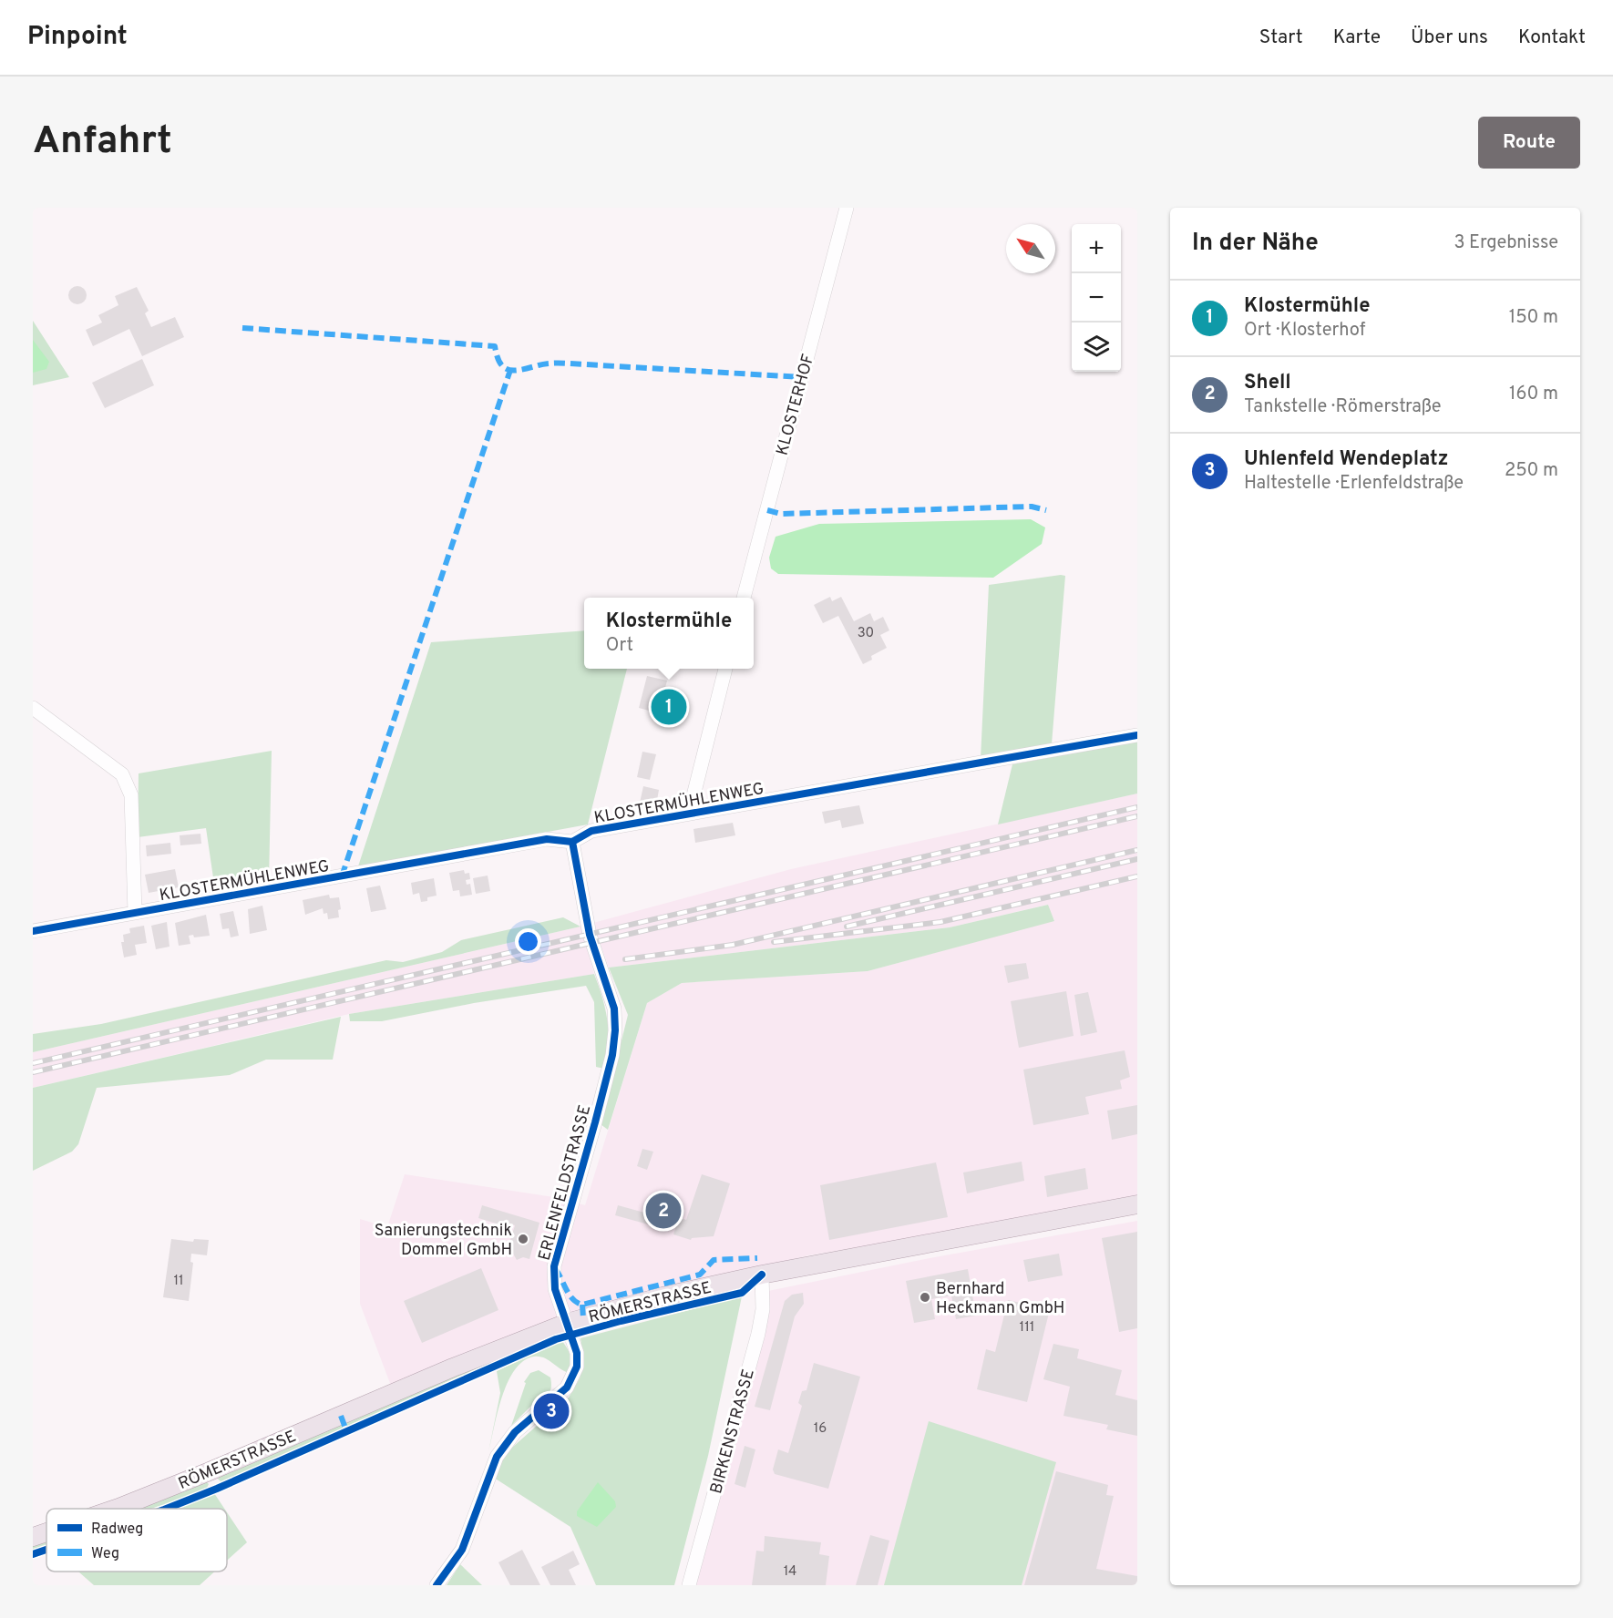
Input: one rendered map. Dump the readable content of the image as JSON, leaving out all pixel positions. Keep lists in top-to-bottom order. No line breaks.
{"streets":{"main road":["RÖMERSTRASSE"],"street":["KLOSTERHOF","KLOSTERMÜHLENWEG","ERLENFELDSTRASSE","BIRKENSTRASSE"]},"crossings":[["KLOSTERMÜHLENWEG","ERLENFELDSTRASSE"],["ERLENFELDSTRASSE","RÖMERSTRASSE"],["RÖMERSTRASSE","BIRKENSTRASSE"]],"places":["Sanierungstechnik Dommel GmbH","Bernhard Heckmann GmbH"],"house_numbers":["30","11","111","16","14"],"legend":["Radweg","Weg"],"north":"top left","page":{"header":"Pinpoint","nav":["Start","Karte","Über uns","Kontakt"],"buttons":"Route","title":"Anfahrt","heading":["In der Nähe","3 Ergebnisse"],"map_buttons":["+","−"],"list":[{"mark":"1","name":"Klostermühle","note":"Ort · Klosterhof","value":"150 m"},{"mark":"2","name":"Shell","note":"Tankstelle · Römerstraße","value":"160 m"},{"mark":"3","name":"Uhlenfeld Wendeplatz","note":"Haltestelle · Erlenfeldstraße","value":"250 m"}],"popup":["Klostermühle","Ort"],"pins":["1","2","3"]}}
